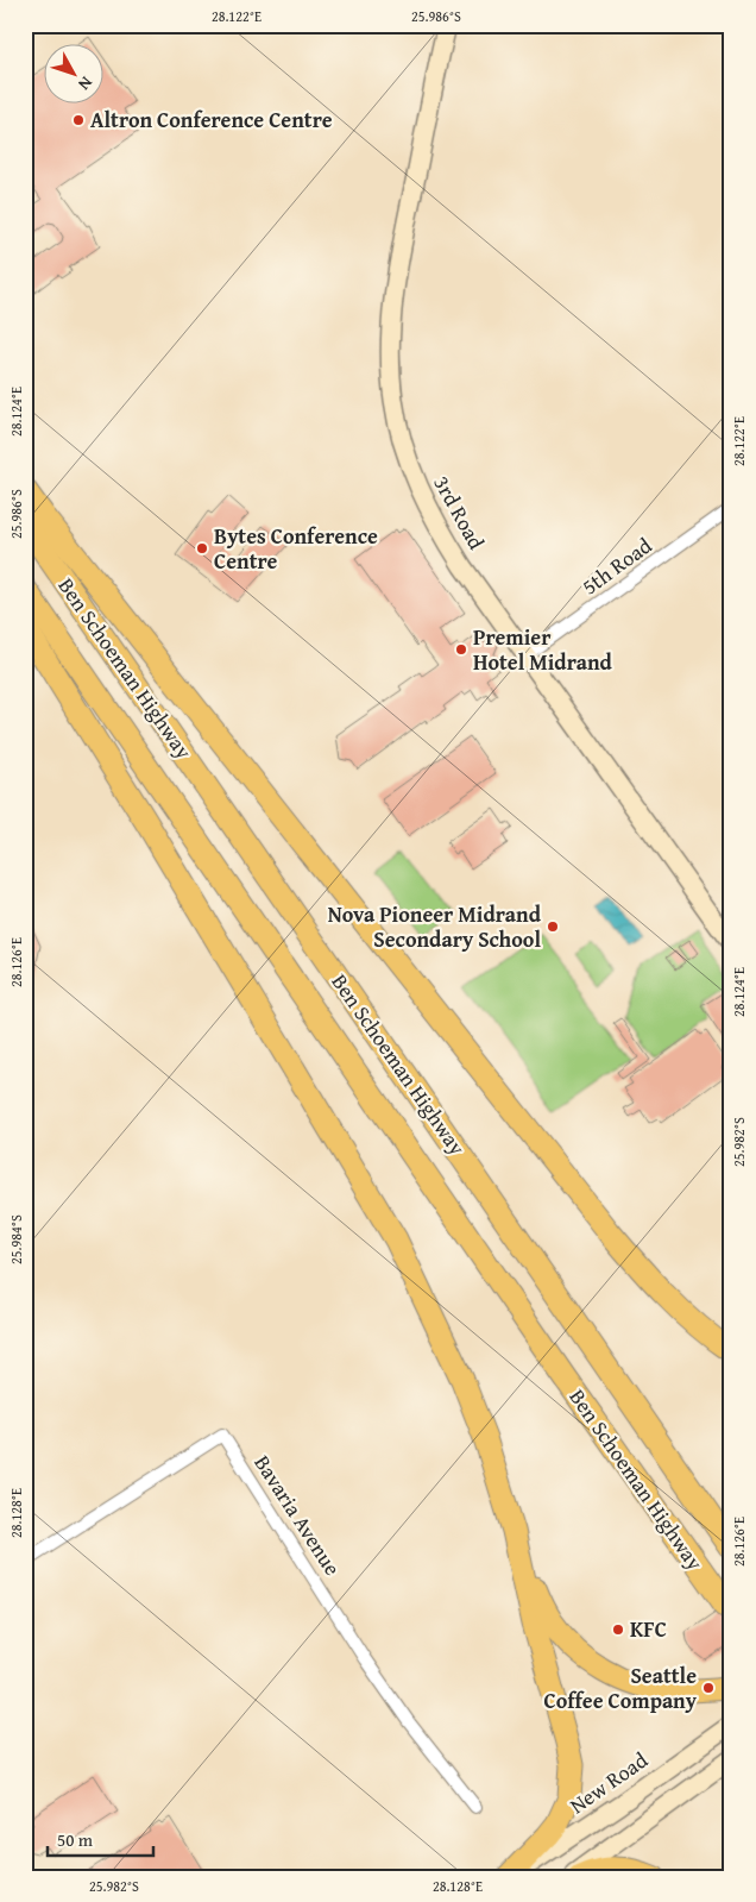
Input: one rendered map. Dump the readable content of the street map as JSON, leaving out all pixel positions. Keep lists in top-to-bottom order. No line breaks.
{"streets":{"highway":["Ben Schoeman Highway"],"street":["3rd Road","5th Road","Bavaria Avenue","New Road"]},"crossings":[["3rd Road","5th Road"]],"places":["Altron Conference Centre","Bytes Conference Centre","Premier Hotel Midrand","Nova Pioneer Midrand Secondary School","KFC","Seattle Coffee Company"],"scale_bar":"50 m","north":"bottom right","coordinates":["28.122°E","25.986°S","28.124°E","28.126°E","25.982°S","25.984°S","28.128°E"]}
